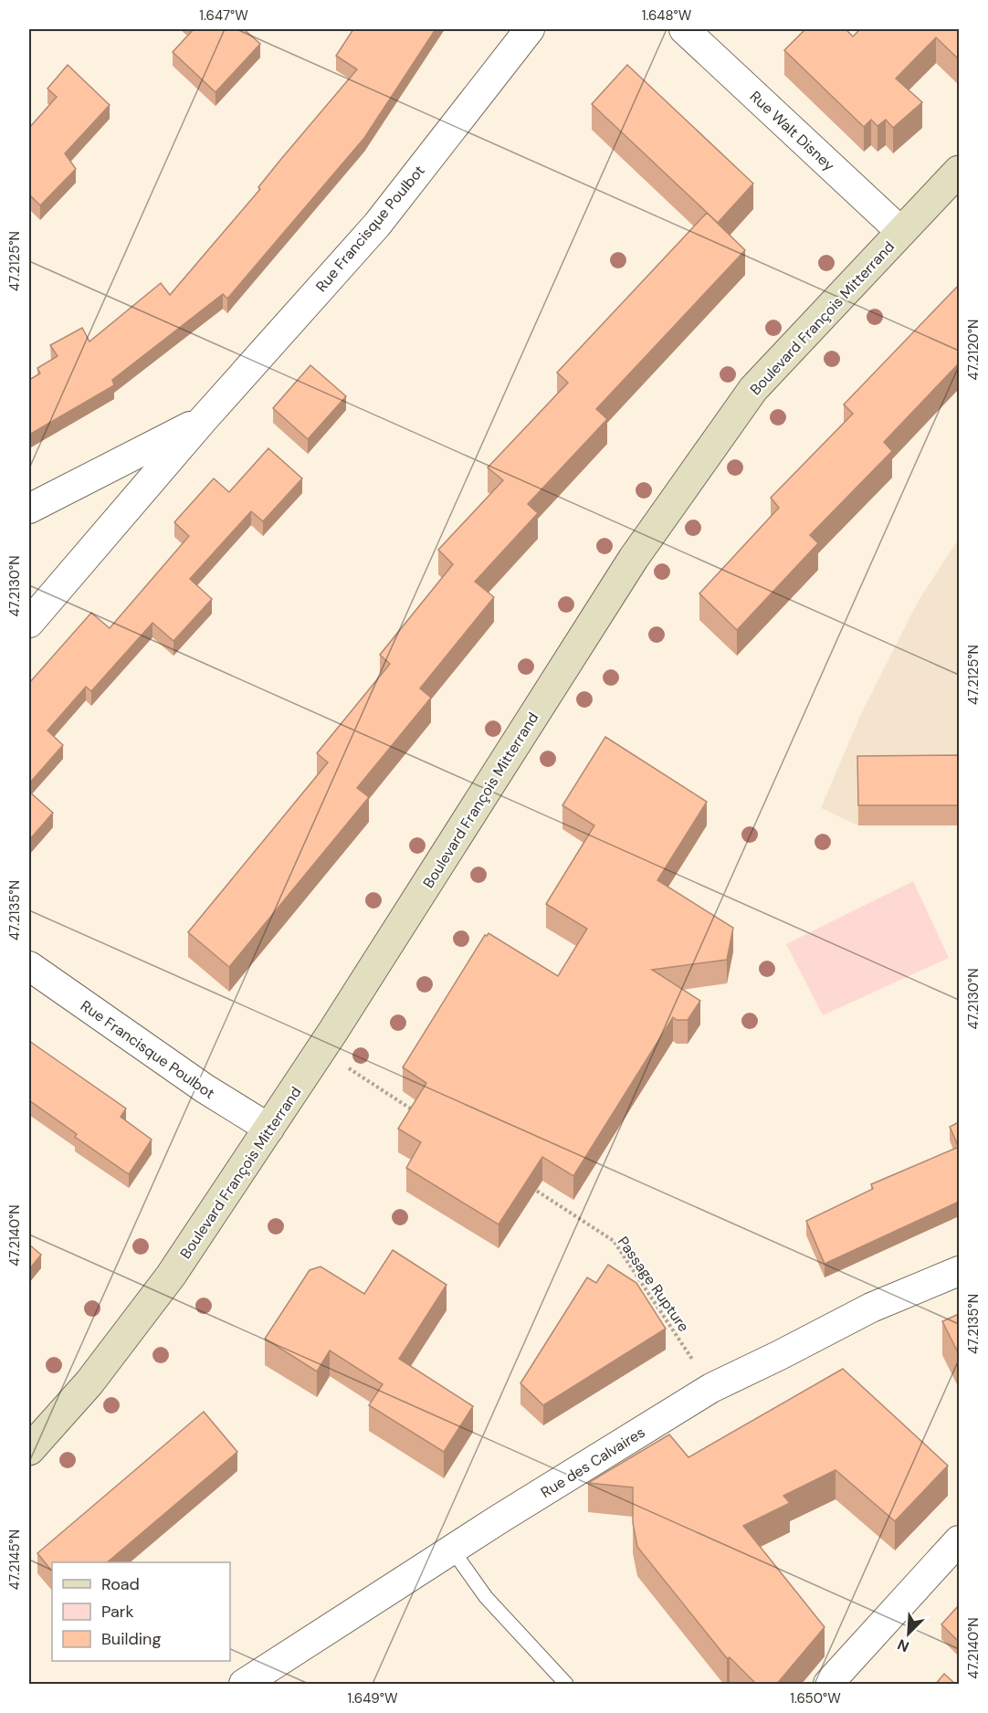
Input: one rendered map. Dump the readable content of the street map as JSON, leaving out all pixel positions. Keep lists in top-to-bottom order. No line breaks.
{"streets":{"street":["Rue Walt Disney","Rue Francisque Poulbot","Boulevard François Mitterrand","Rue des Calvaires"],"path":["Passage Rupture"]},"crossings":[["Rue Walt Disney","Boulevard François Mitterrand"],["Rue Francisque Poulbot","Boulevard François Mitterrand"],["Passage Rupture","Rue des Calvaires"]],"legend":["Road","Park","Building"],"north":"bottom left","coordinates":["1.647°W","1.648°W","47.2125°N","47.2120°N","47.2130°N","47.2135°N","47.2140°N","47.2145°N","1.649°W","1.650°W"]}
